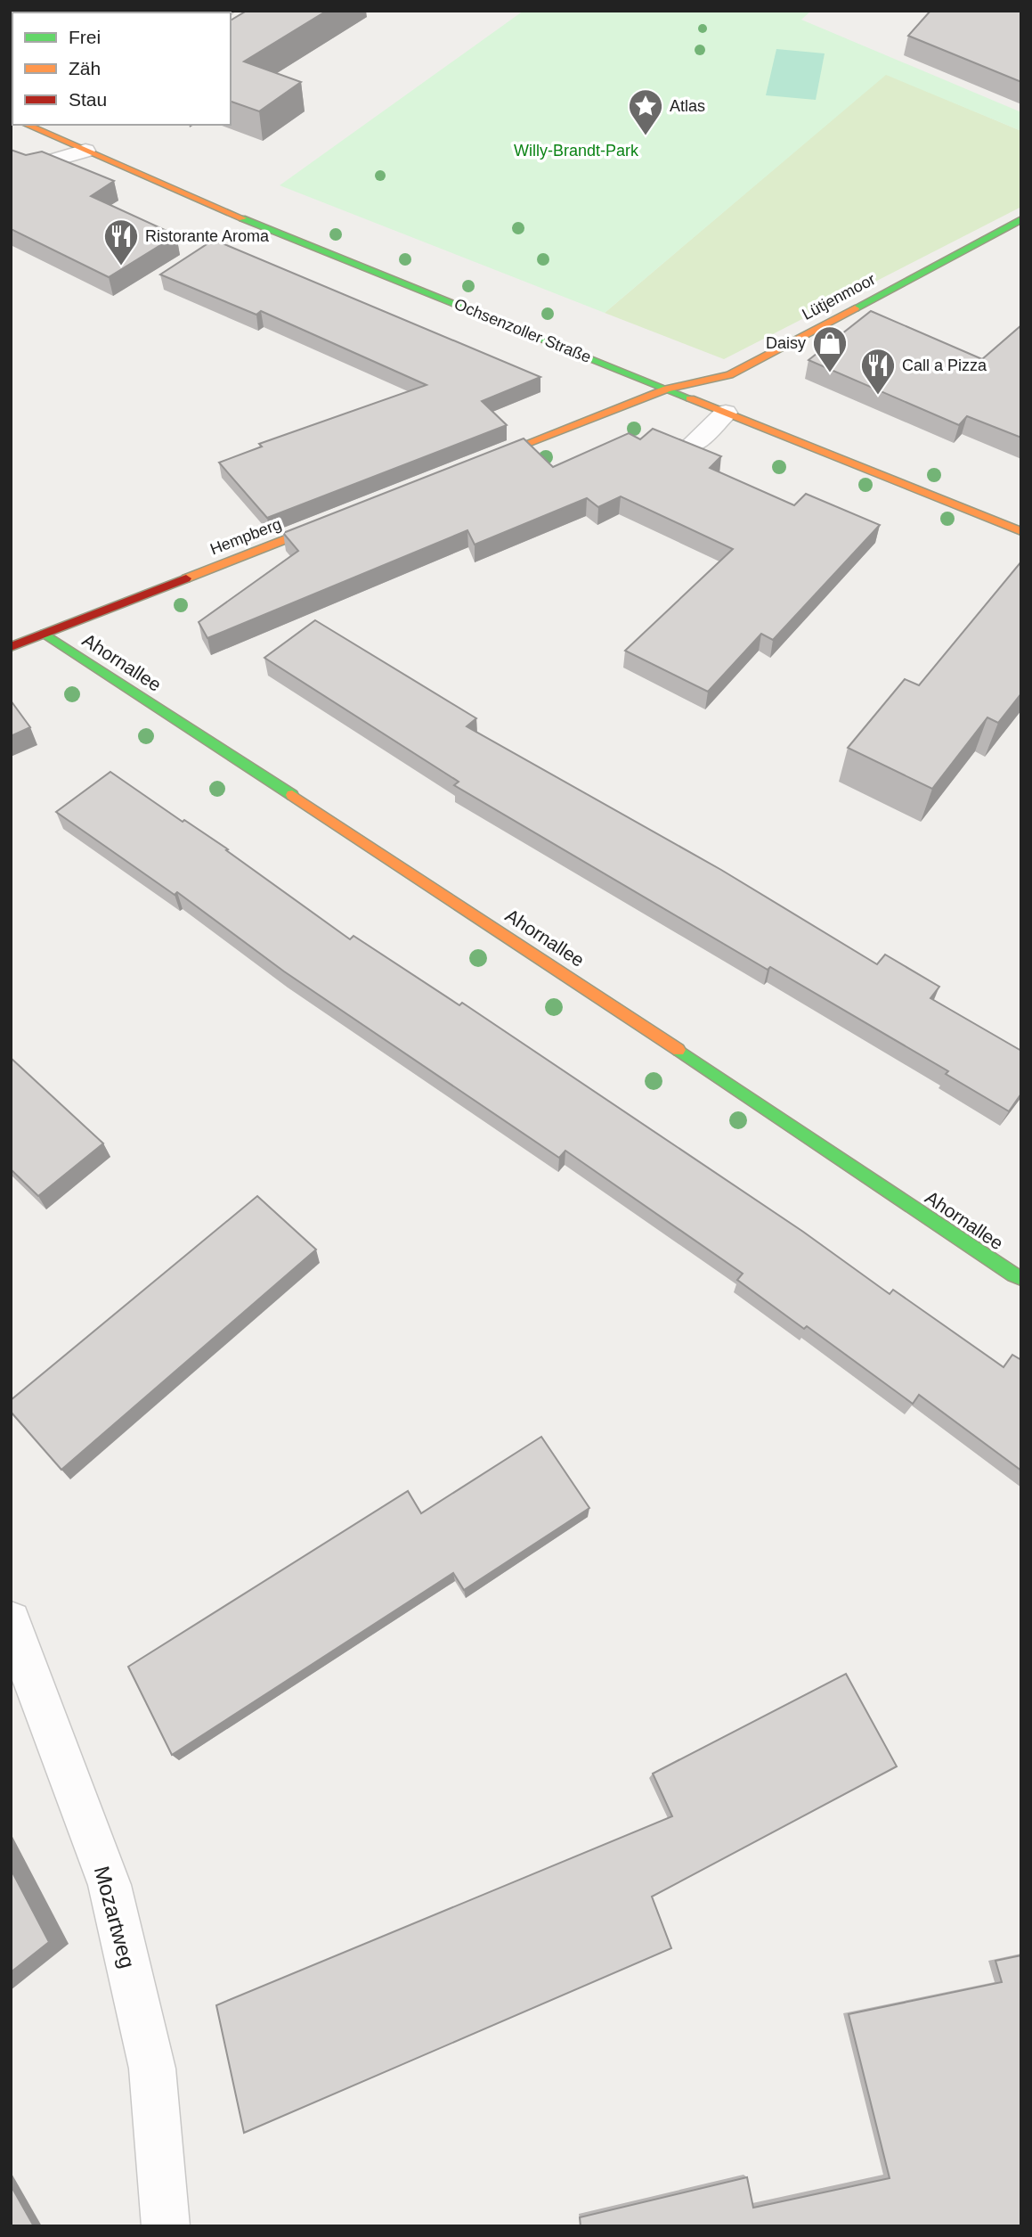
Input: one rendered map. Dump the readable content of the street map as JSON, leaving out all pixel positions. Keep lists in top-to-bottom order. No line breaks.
{"streets":{"street":["Lütjenmoor","Ochsenzoller Straße","Hempberg","Ahornallee"],"lane":["Mozartweg"]},"crossings":[["Lütjenmoor","Ochsenzoller Straße"],["Hempberg","Ahornallee"]],"parks":["Willy-Brandt-Park"],"places":{"place":["Atlas"],"restaurant":["Ristorante Aroma","Call a Pizza"],"shop":["Daisy"]},"legend":["Frei","Zäh","Stau"]}
